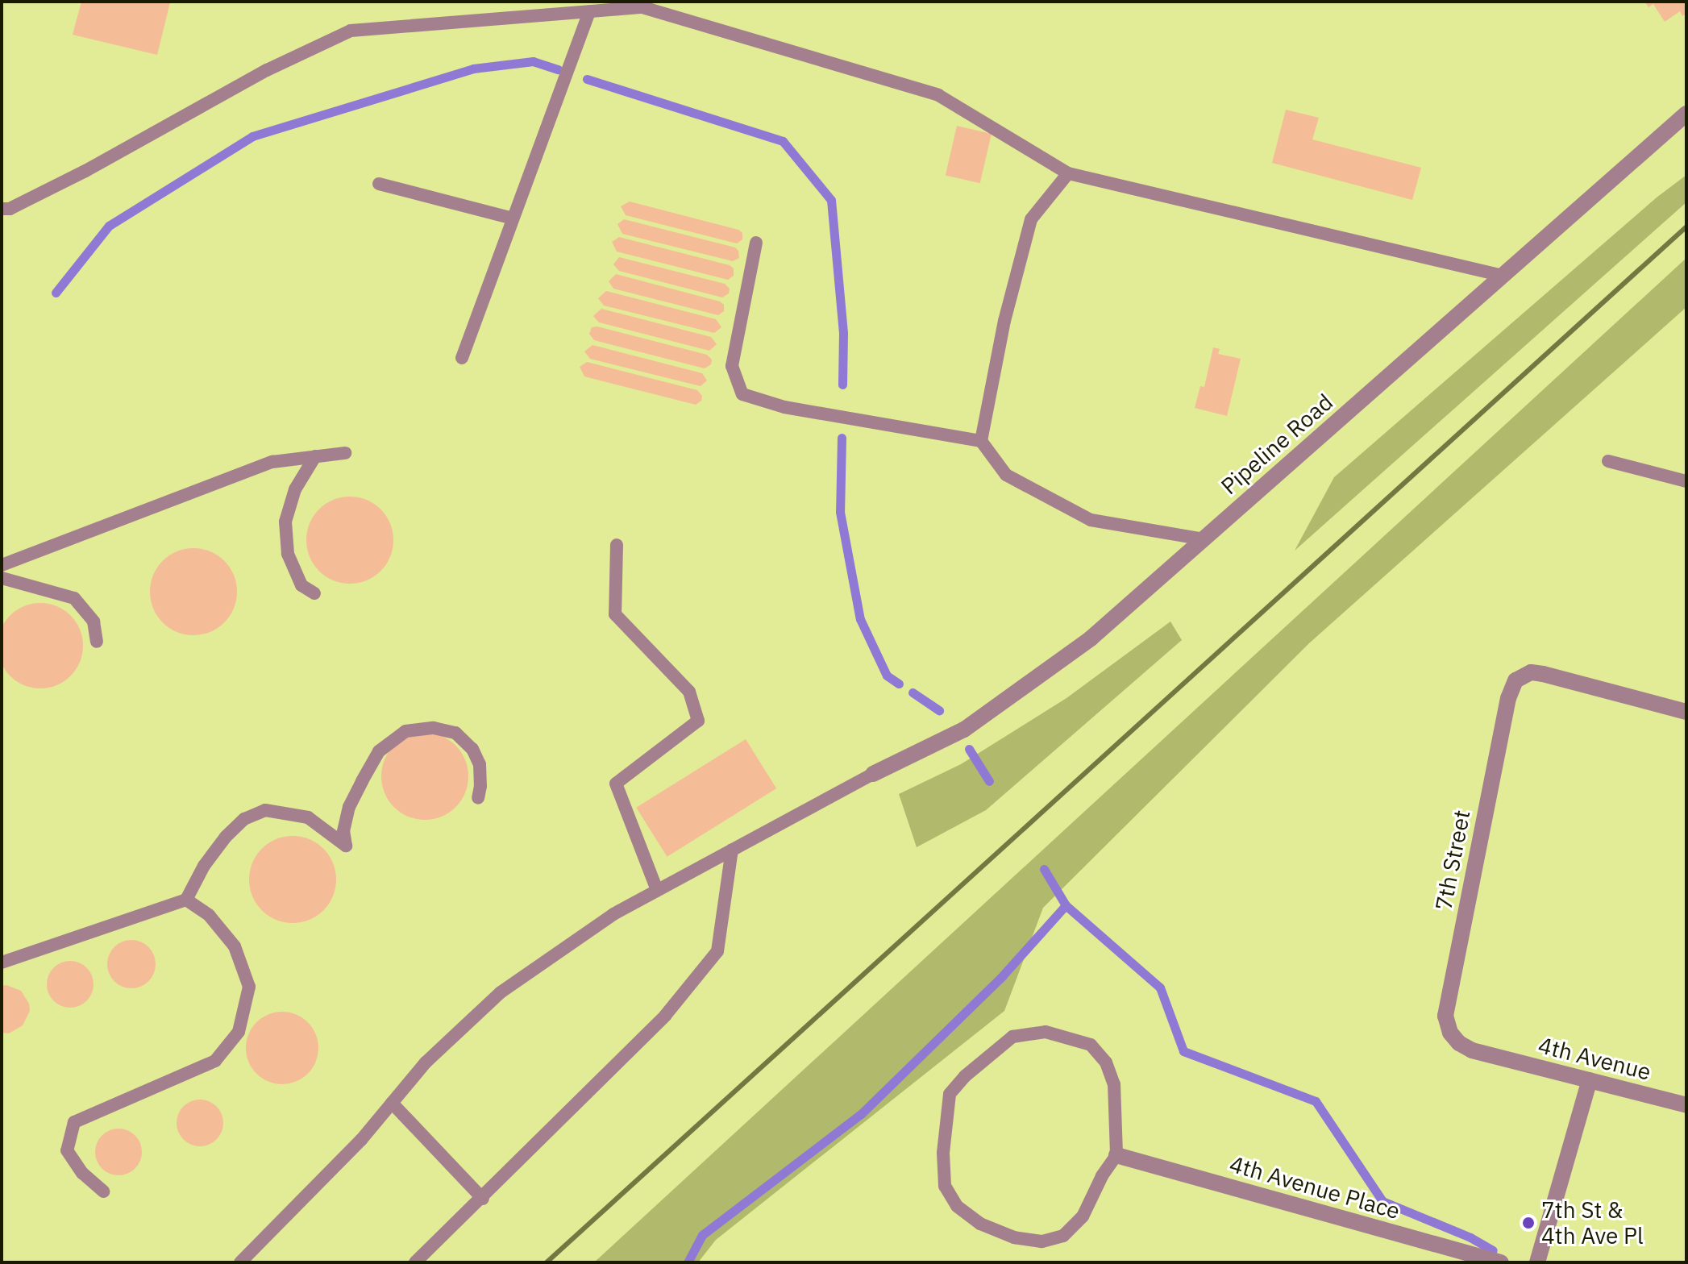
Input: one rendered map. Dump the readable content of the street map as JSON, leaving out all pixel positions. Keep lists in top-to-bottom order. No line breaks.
{"streets":{"street":["Pipeline Road","7th Street","4th Avenue","4th Avenue Place"]},"crossings":[["7th Street","4th Avenue"]],"places":["7th St & 4th Ave Pl"]}
